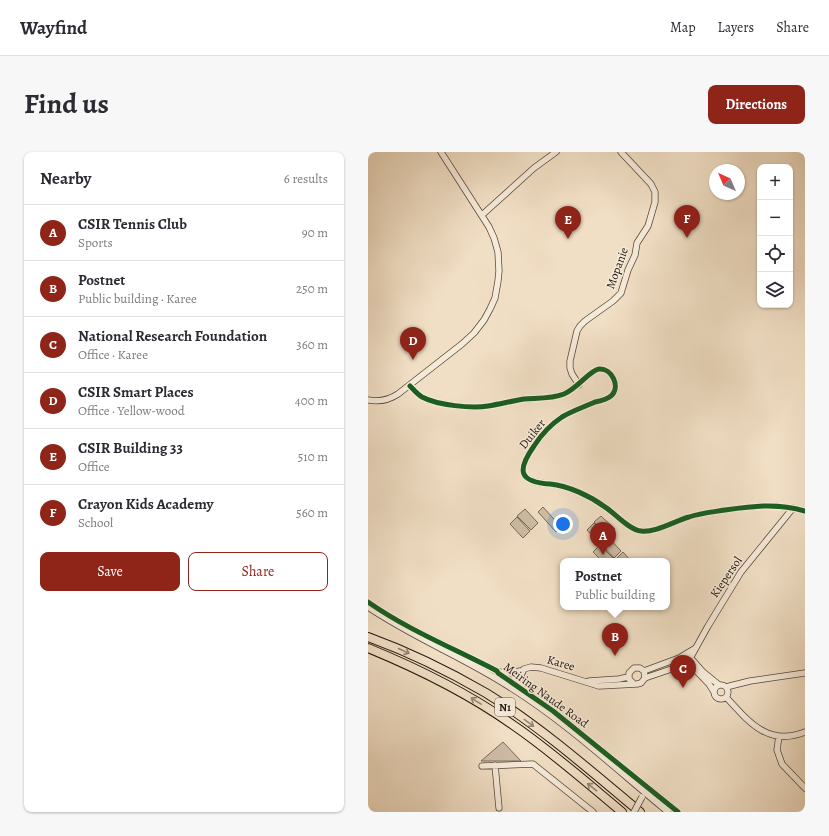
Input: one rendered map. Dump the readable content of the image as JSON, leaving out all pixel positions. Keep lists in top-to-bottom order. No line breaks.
{"streets":{"highway":["N1"],"street":["Mopanie","Duiker","Kiepersol","Karee","Meiring Naude Road"]},"crossings":[["Mopanie","Duiker"],["Duiker","Kiepersol"],["Karee","Meiring Naude Road"]],"north":"top left","page":{"header":"Wayfind","nav":["Map","Layers","Share"],"title":"Find us","buttons":["Directions",["Save","Share"]],"heading":["Nearby","6 results"],"map_buttons":["+","−"],"list":[{"mark":"A","name":"CSIR Tennis Club","note":"Sports","value":"90 m"},{"mark":"B","name":"Postnet","note":"Public building · Karee","value":"250 m"},{"mark":"C","name":"National Research Foundation","note":"Office · Karee","value":"360 m"},{"mark":"D","name":"CSIR Smart Places","note":"Office · Yellow-wood","value":"400 m"},{"mark":"E","name":"CSIR Building 33","note":"Office","value":"510 m"},{"mark":"F","name":"Crayon Kids Academy","note":"School","value":"560 m"}],"pins":["F","E","D","A","B","C"],"popup":["Postnet","Public building"]}}
